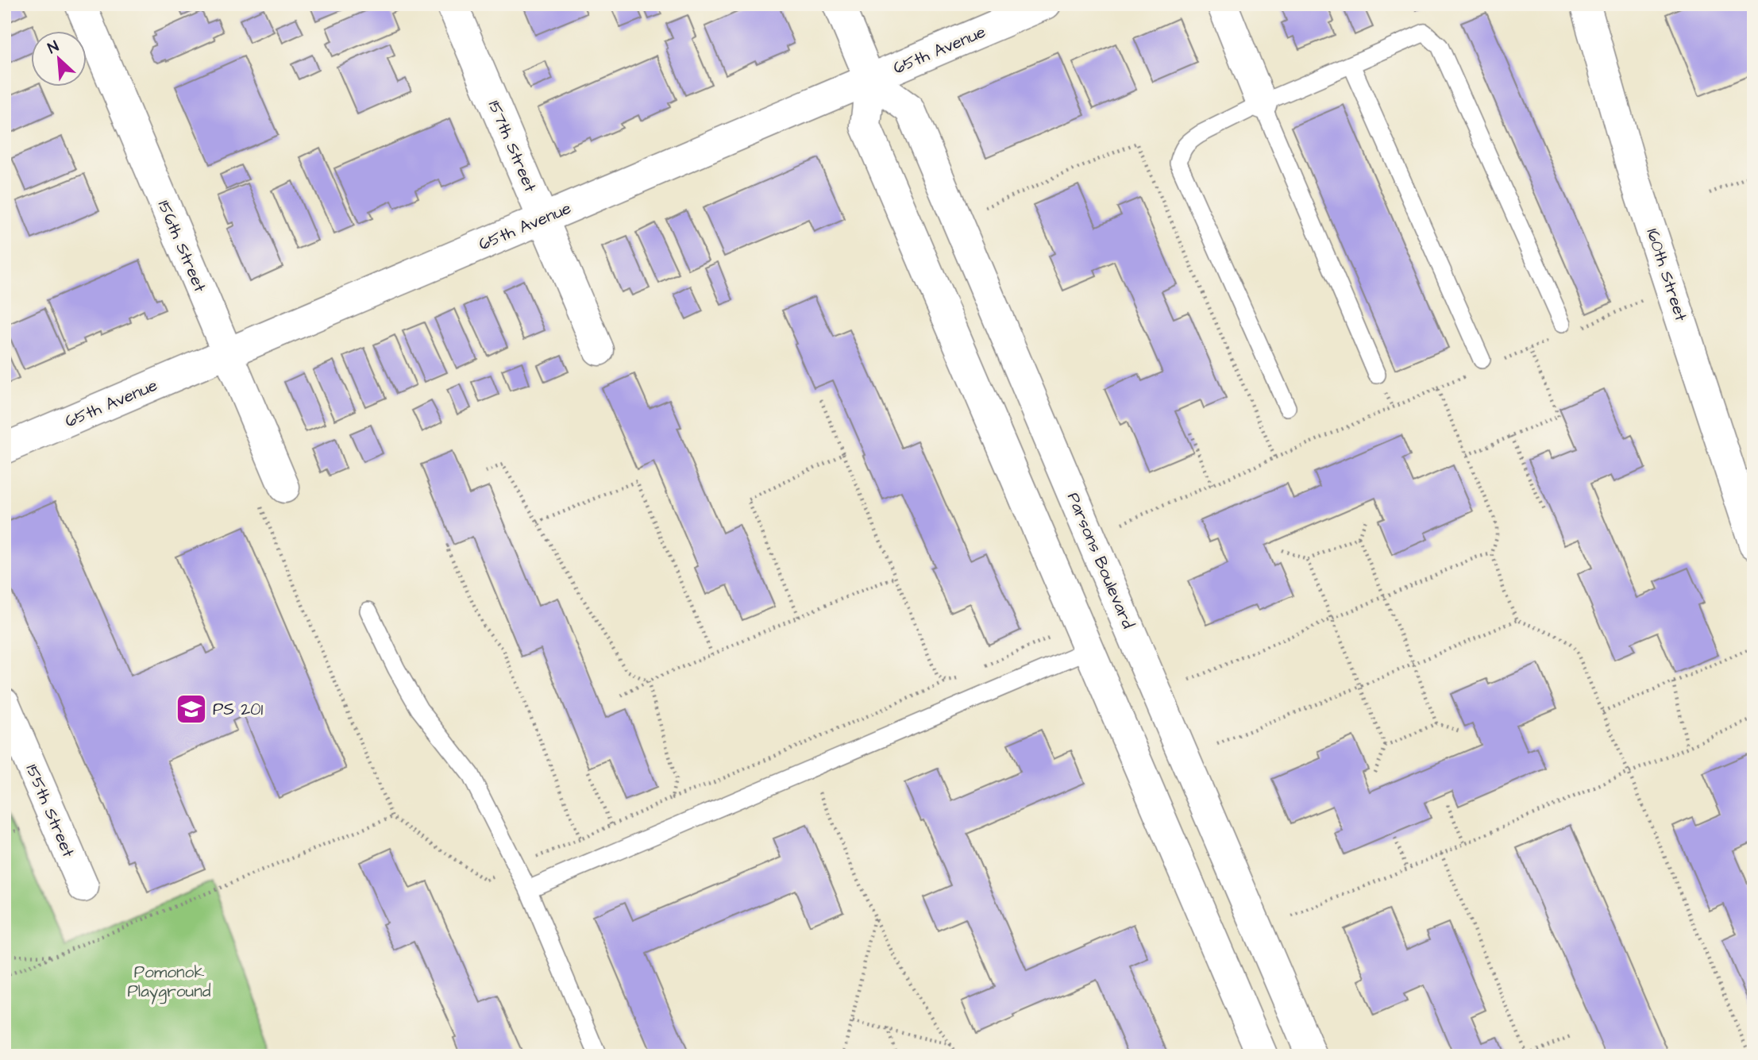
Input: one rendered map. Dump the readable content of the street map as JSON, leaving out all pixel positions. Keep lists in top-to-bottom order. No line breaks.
{"streets":{"street":["65th Avenue","157th Street","156th Street","160th Street","Parsons Boulevard","155th Street"]},"crossings":[["65th Avenue","157th Street"],["65th Avenue","156th Street"],["65th Avenue","Parsons Boulevard"]],"parks":["Pomonok Playground"],"places":{"school or university":["PS 201"]},"north":"top left"}
